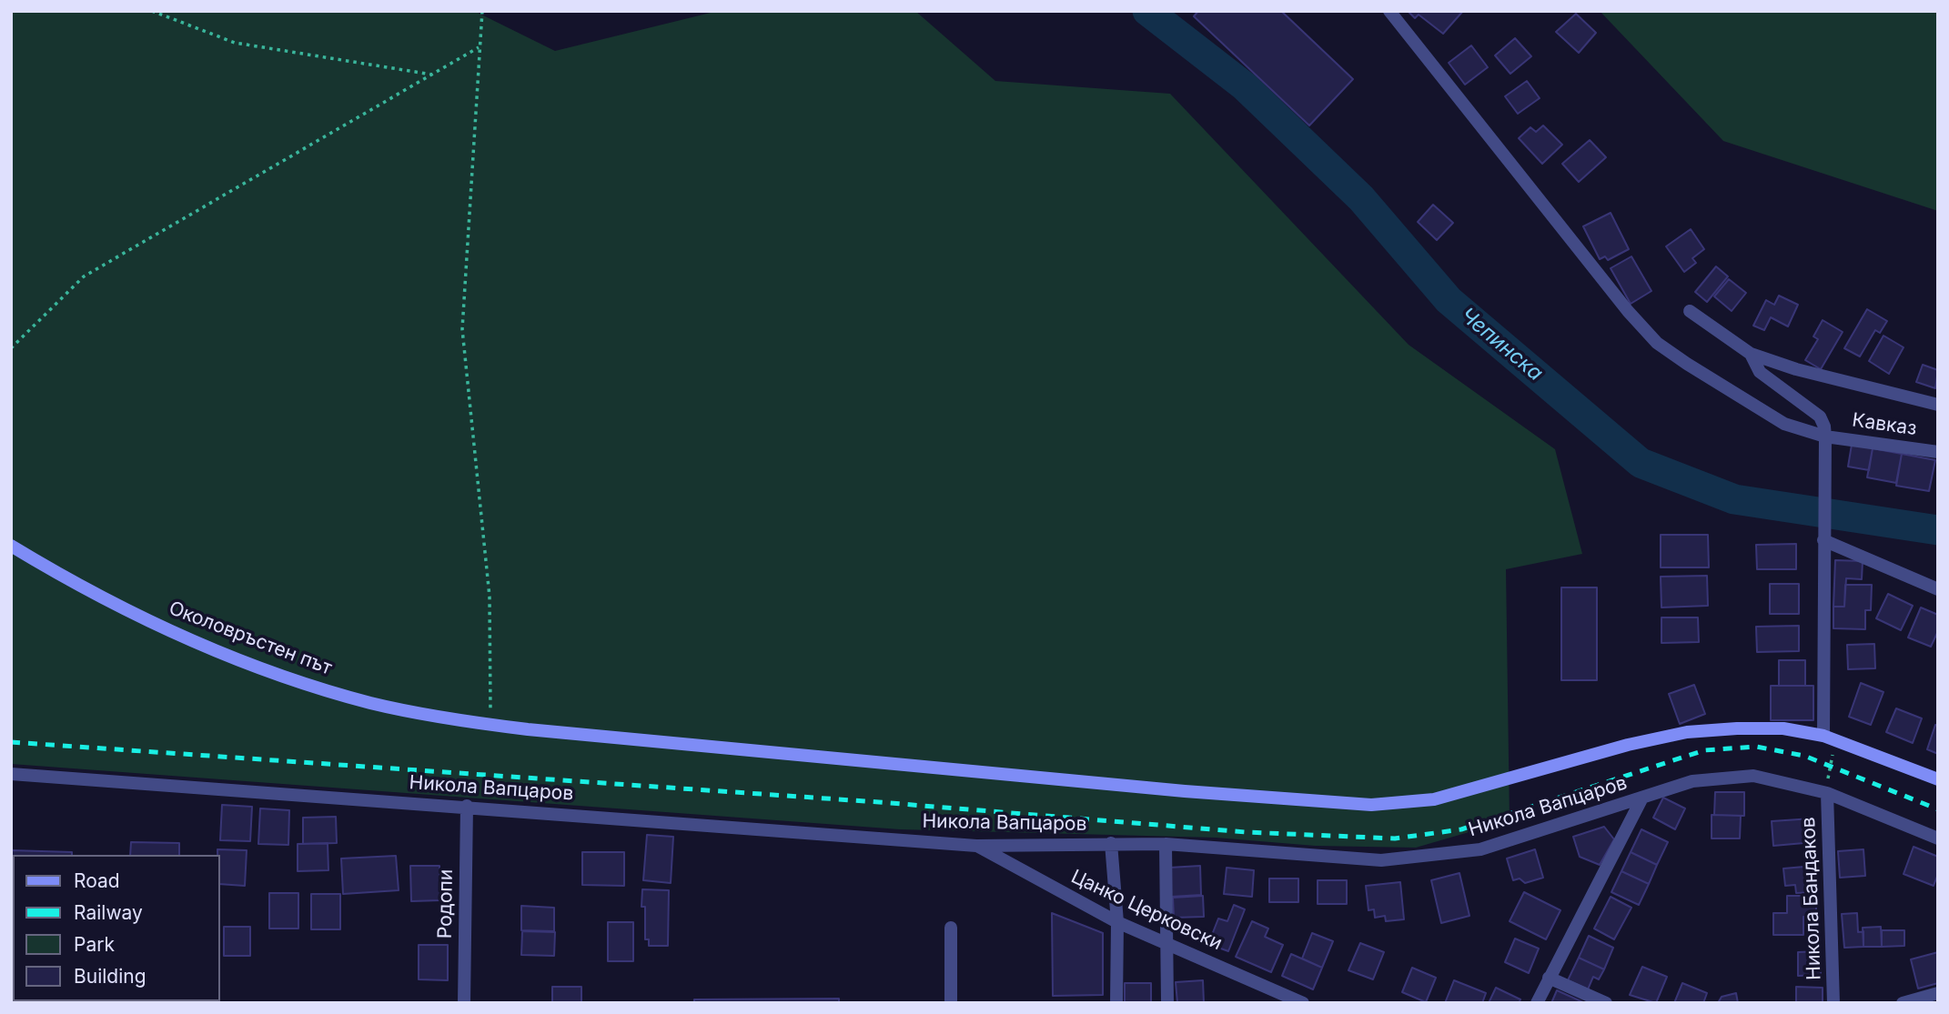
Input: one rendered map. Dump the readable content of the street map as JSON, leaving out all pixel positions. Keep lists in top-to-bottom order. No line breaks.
{"streets":{"street":["Кавказ","Околовръстен път","Никола Вапцаров","Никола Бандаков","Родопи","Цанко Церковски"]},"crossings":[["Околовръстен път","Никола Вапцаров"],["Никола Вапцаров","Никола Бандаков"],["Никола Вапцаров","Родопи"],["Никола Вапцаров","Цанко Церковски"]],"water":["Чепинска"],"legend":["Road","Railway","Park","Building"]}
